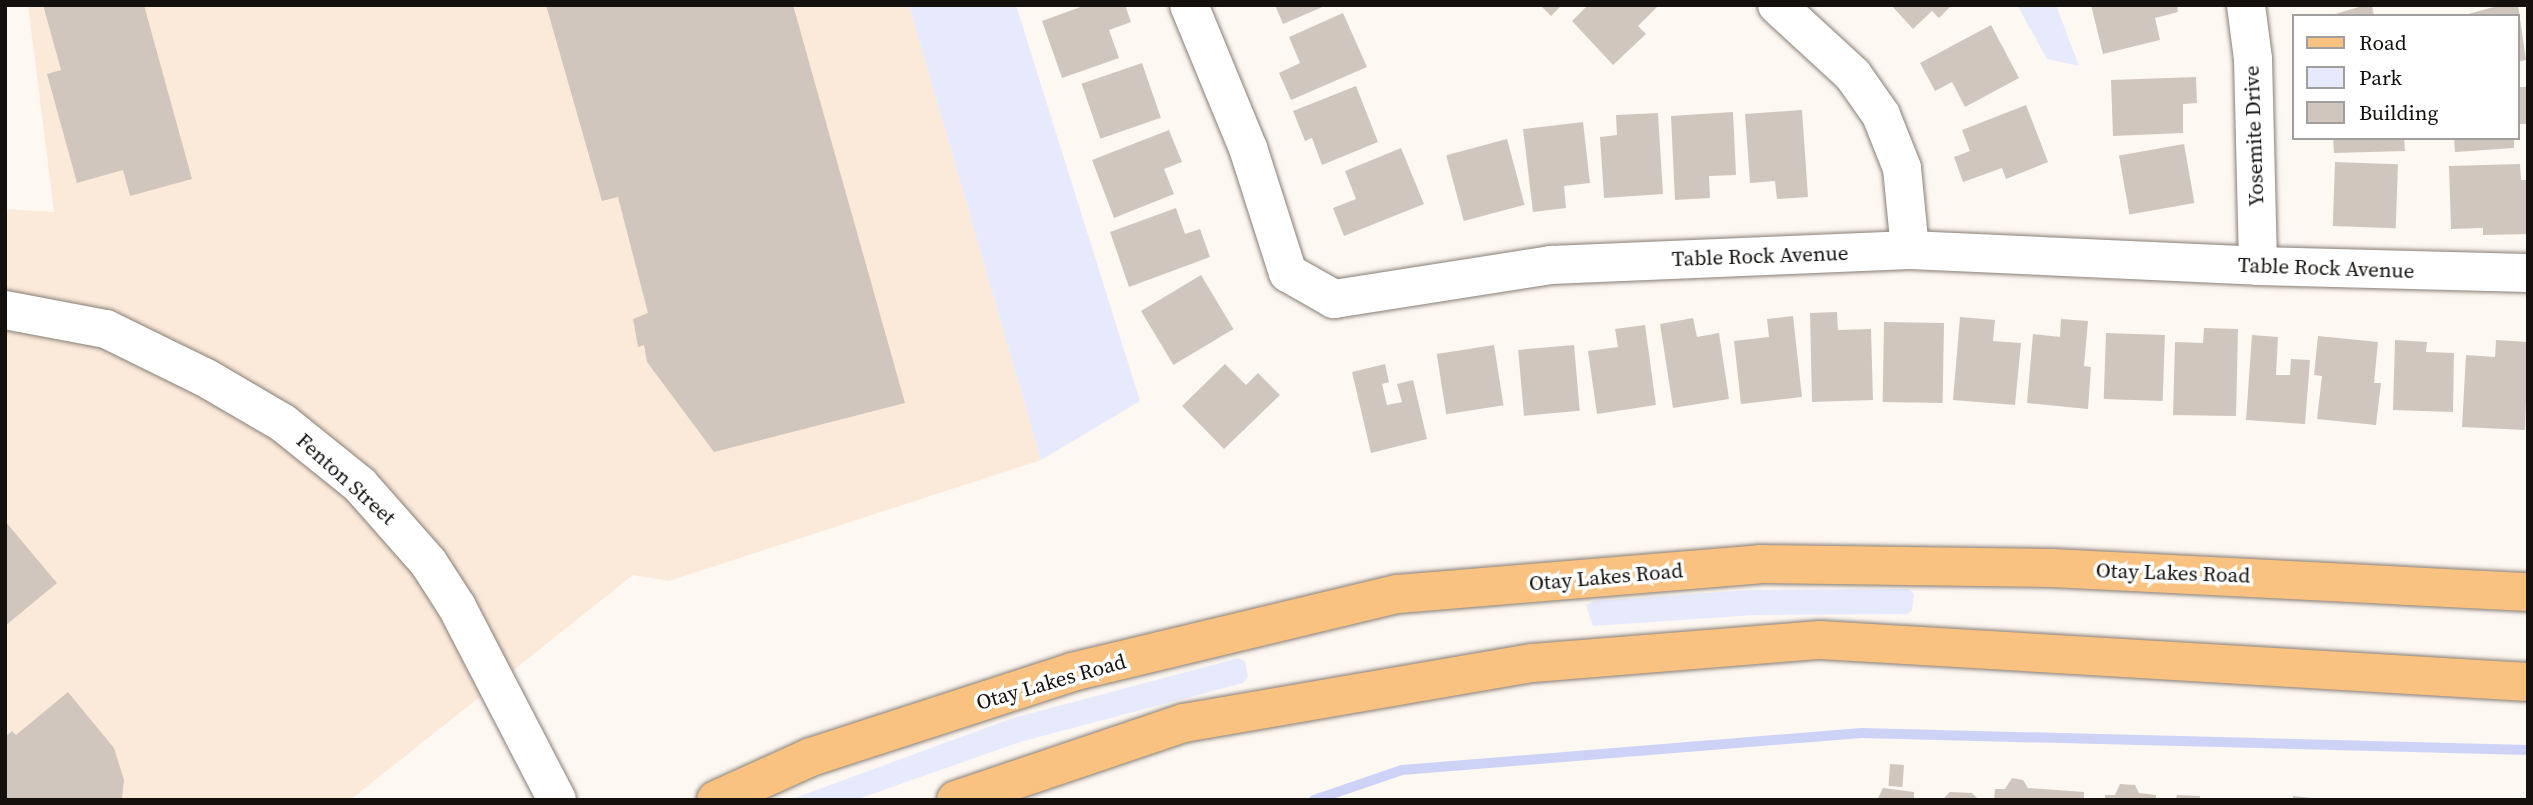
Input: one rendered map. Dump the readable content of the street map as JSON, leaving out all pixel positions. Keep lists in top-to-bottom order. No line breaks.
{"streets":{"main road":["Otay Lakes Road"],"street":["Yosemite Drive","Table Rock Avenue","Fenton Street"]},"crossings":[["Yosemite Drive","Table Rock Avenue"]],"legend":["Road","Park","Building"]}
